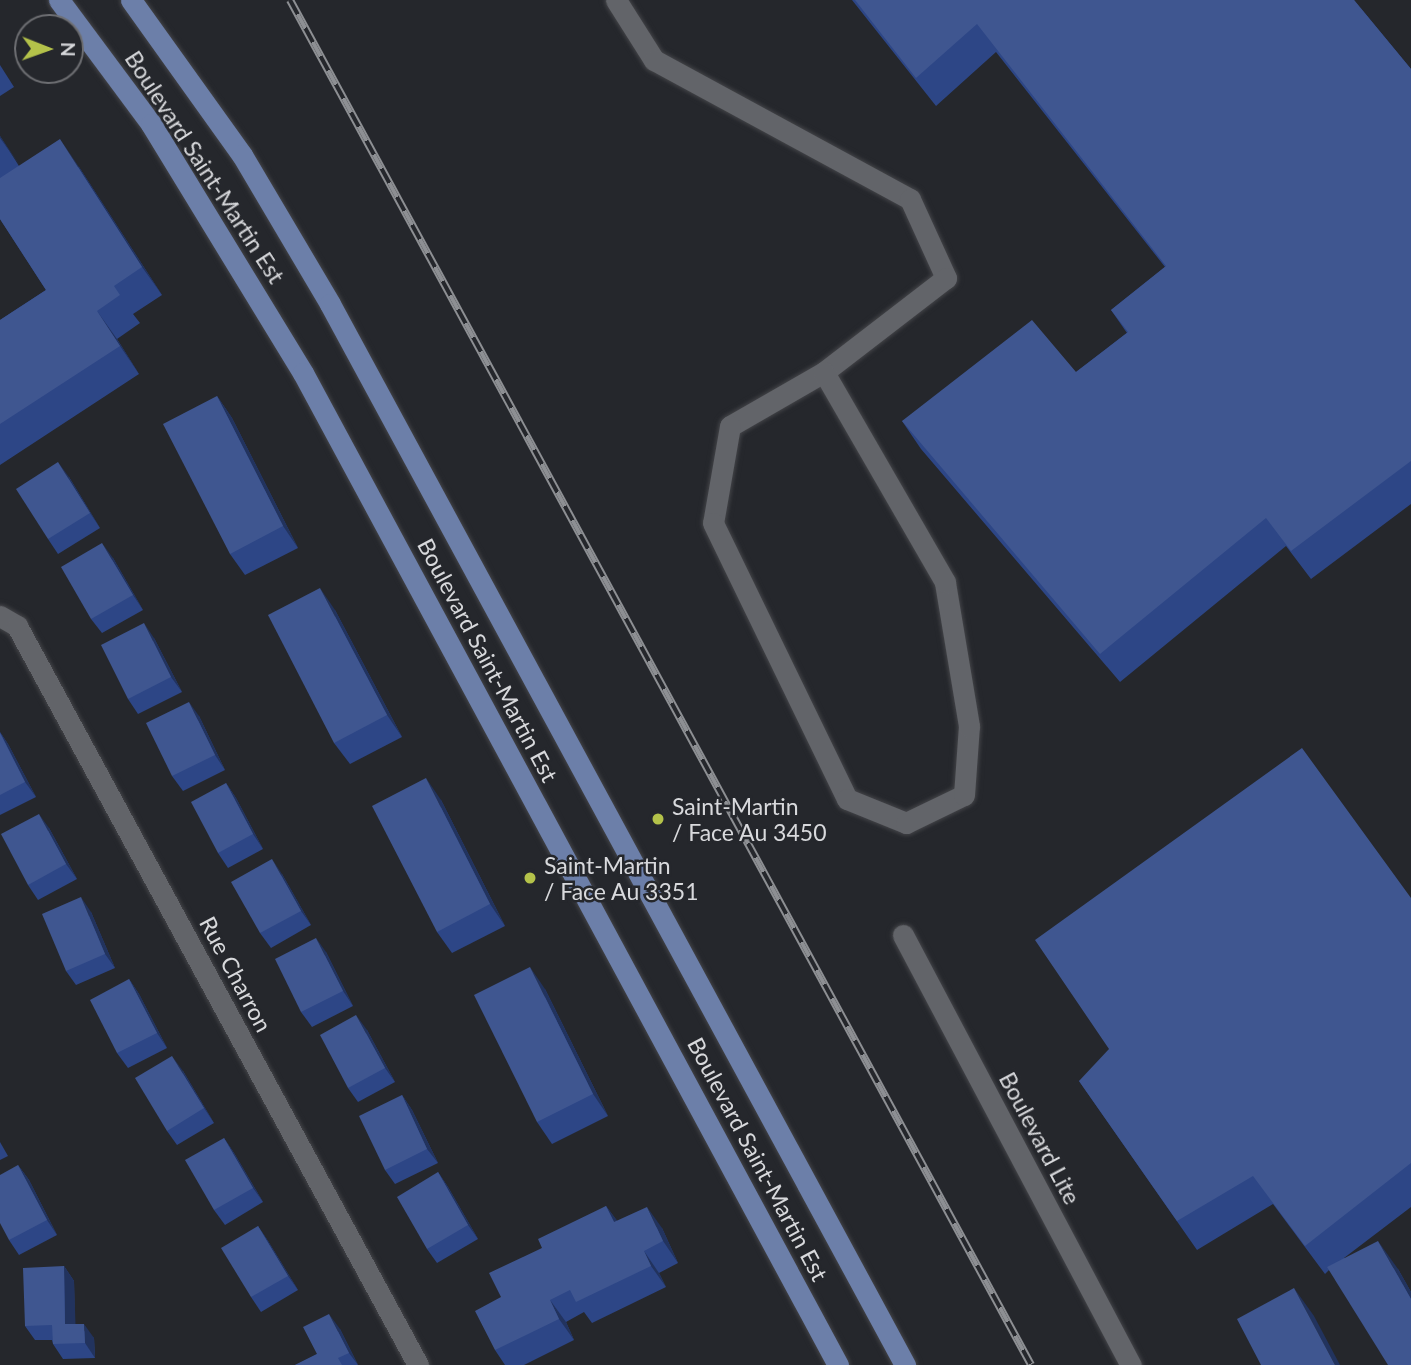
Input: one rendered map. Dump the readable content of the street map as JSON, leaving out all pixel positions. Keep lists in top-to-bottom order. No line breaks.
{"streets":{"main road":["Boulevard Saint-Martin Est"],"street":["Rue Charron","Boulevard Lite"]},"places":["Saint-Martin / Face Au 3450","Saint-Martin / Face Au 3351"],"north":"right"}
